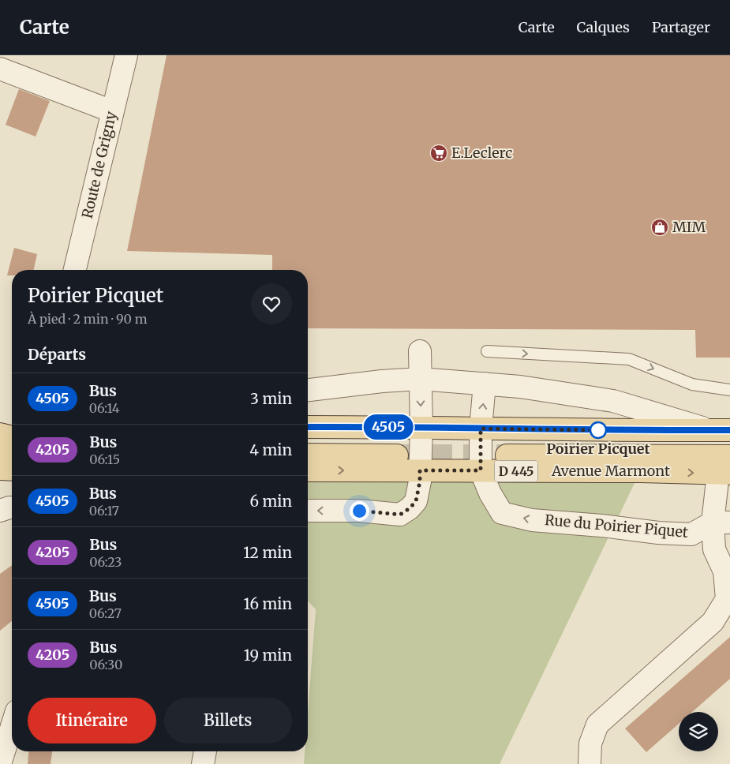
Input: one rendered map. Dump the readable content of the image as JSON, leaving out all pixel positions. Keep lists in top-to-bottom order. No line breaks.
{"streets":{"main road":["D 445","Avenue Marmont"],"street":["Route de Grigny","Rue du Poirier Piquet"]},"crossings":[["Avenue Marmont","Rue du Poirier Piquet"]],"one_way":["Rue du Poirier Piquet"],"places":{"supermarket":["E.Leclerc"],"shop":["MIM"],"other":["Poirier Picquet"]},"lines":["bus line 4505"],"page":{"header":"Carte","nav":["Carte","Calques","Partager"],"on_map":"4505","heading":[["Poirier Picquet","À pied · 2 min · 90 m"],"Départs"],"list":[{"mark":"4505","name":"Bus","note":"06:14","value":"3 min"},{"mark":"4205","name":"Bus","note":"06:15","value":"4 min"},{"mark":"4505","name":"Bus","note":"06:17","value":"6 min"},{"mark":"4205","name":"Bus","note":"06:23","value":"12 min"},{"mark":"4505","name":"Bus","note":"06:27","value":"16 min"},{"mark":"4205","name":"Bus","note":"06:30","value":"19 min"}],"buttons":["Itinéraire","Billets"]}}
